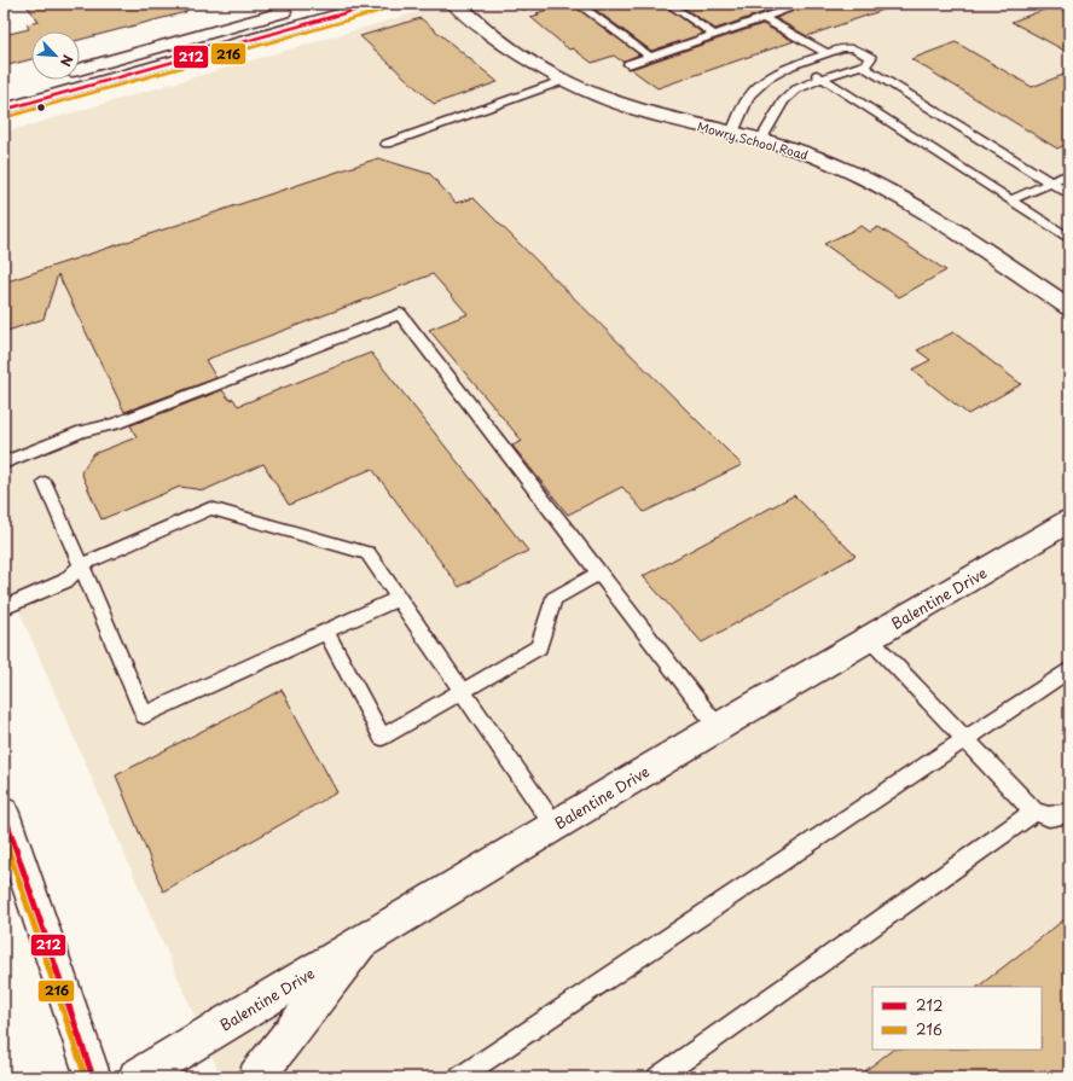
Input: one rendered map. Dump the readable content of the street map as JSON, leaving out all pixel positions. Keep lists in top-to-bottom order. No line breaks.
{"streets":{"street":["Mowry School Road","Balentine Drive"]},"lines":["transit line 212","transit line 216"],"legend":["212","216"],"north":"bottom right"}
